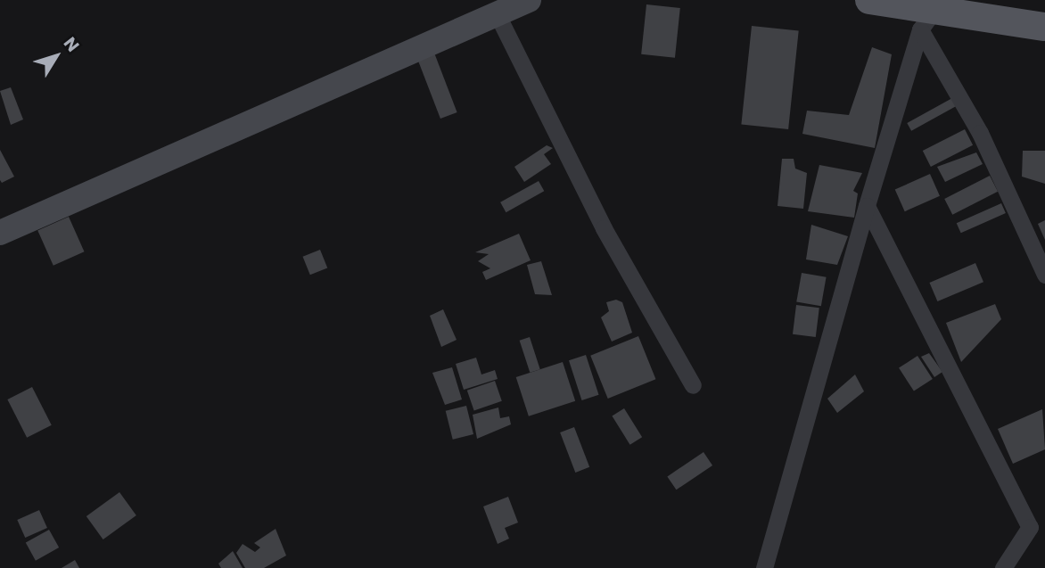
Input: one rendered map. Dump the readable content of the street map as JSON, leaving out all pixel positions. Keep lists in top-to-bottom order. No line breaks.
{"north":"top right"}
